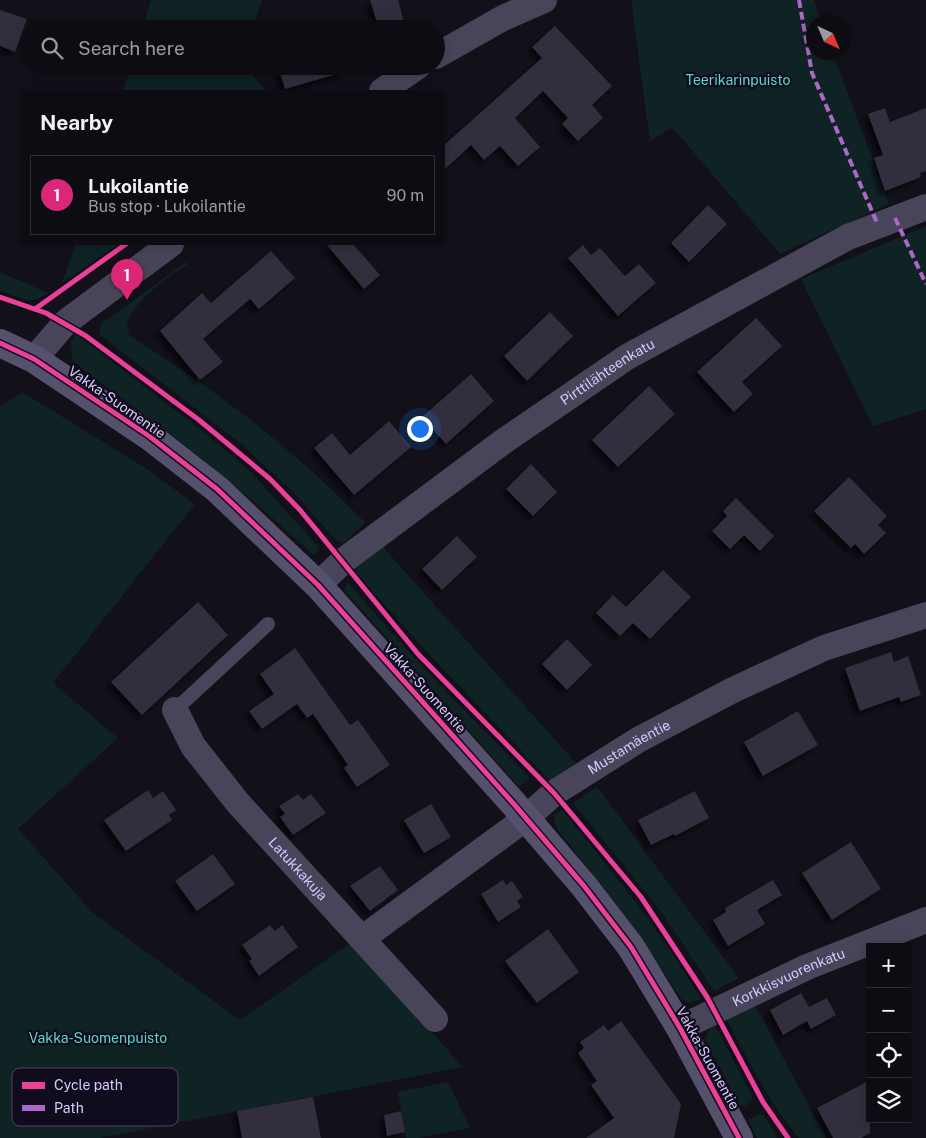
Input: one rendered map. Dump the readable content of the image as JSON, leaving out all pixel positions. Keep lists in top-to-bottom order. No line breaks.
{"streets":{"street":["Pirttilähteenkatu","Vakka-Suomentie","Mustamäentie","Latukkakuja","Korkkisvuorenkatu"]},"crossings":[["Pirttilähteenkatu","Vakka-Suomentie"],["Vakka-Suomentie","Mustamäentie"],["Vakka-Suomentie","Korkkisvuorenkatu"],["Mustamäentie","Latukkakuja"]],"parks":["Teerikarinpuisto","Vakka-Suomenpuisto"],"legend":["Cycle path","Path"],"north":"bottom right","page":{"search":"Search here","heading":"Nearby","list":[{"mark":"1","name":"Lukoilantie","note":"Bus stop · Lukoilantie","value":"90 m"}],"pins":"1","map_buttons":["+","−"]}}
